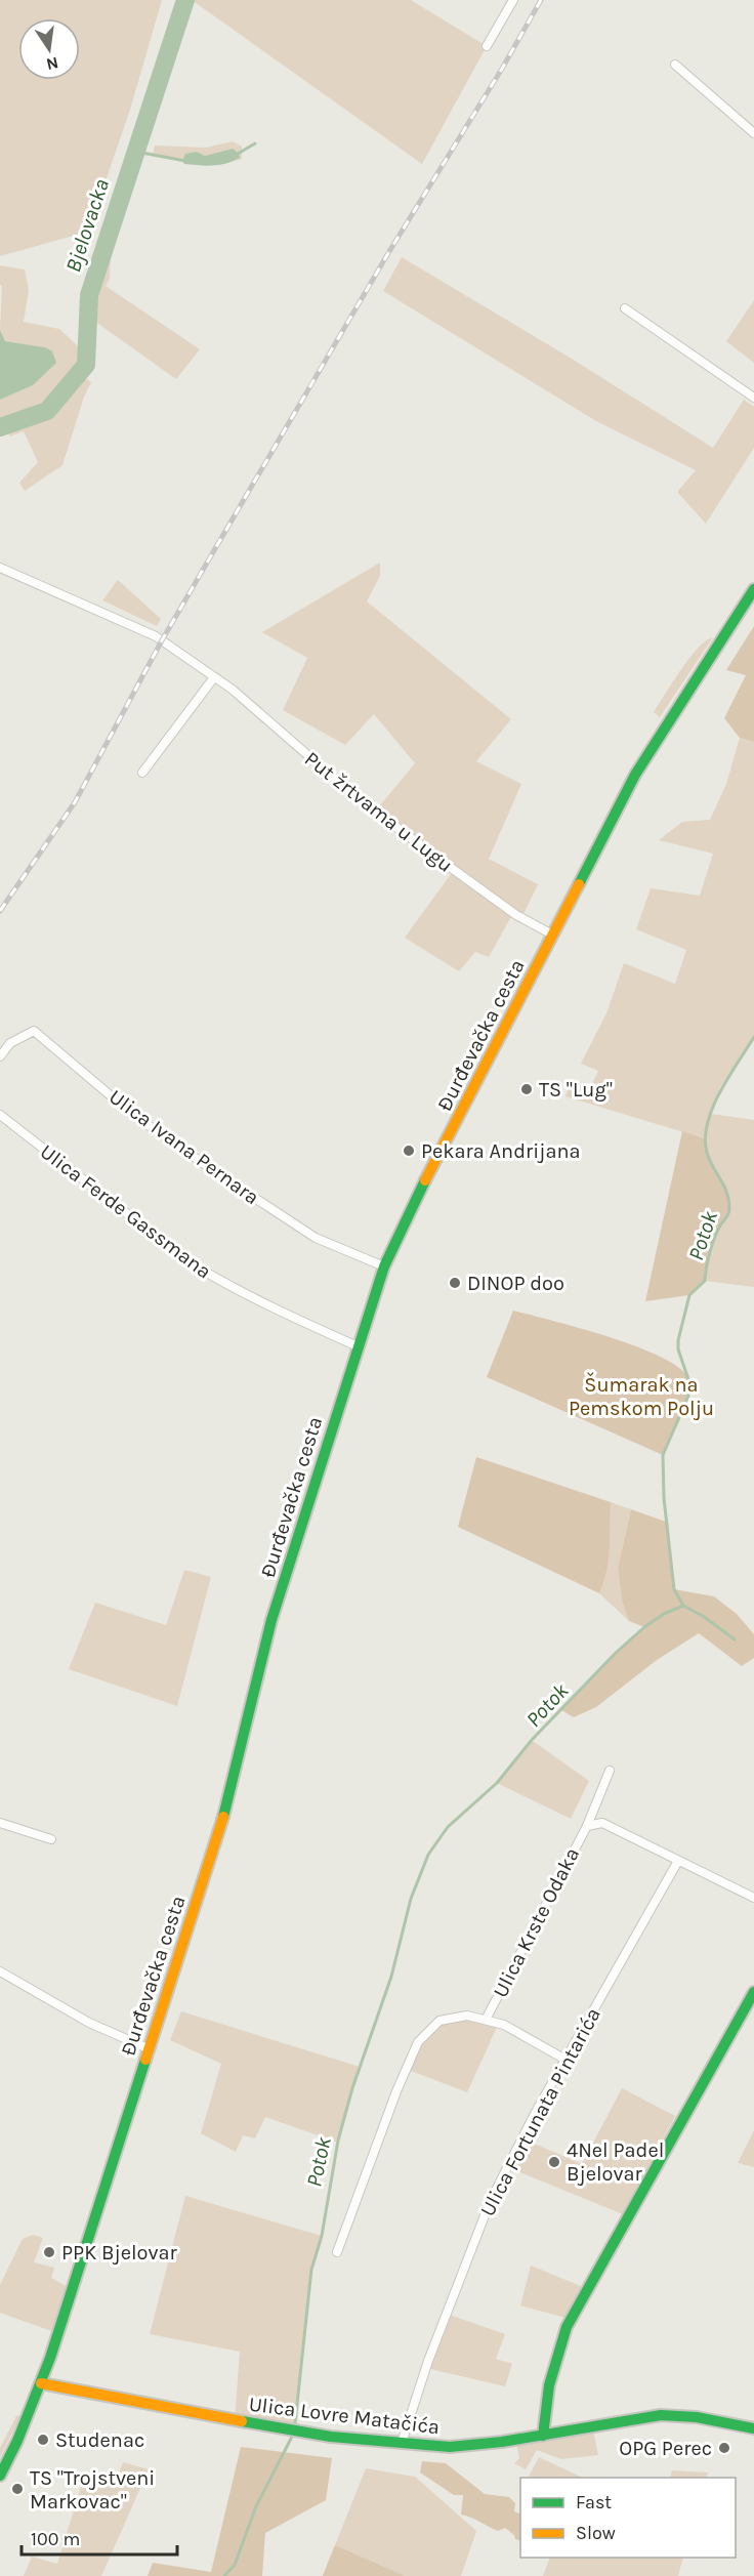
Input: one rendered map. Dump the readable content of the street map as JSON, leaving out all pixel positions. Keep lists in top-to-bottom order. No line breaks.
{"streets":{"main road":["Đurđevačka cesta","Ulica Lovre Matačića"],"street":["Put žrtvama u Lugu","Ulica Ivana Pernara","Ulica Ferde Gassmana","Ulica Krste Odaka","Ulica Fortunata Pintarića"]},"crossings":[["Put žrtvama u Lugu","Đurđevačka cesta"],["Đurđevačka cesta","Ulica Ivana Pernara"],["Đurđevačka cesta","Ulica Ferde Gassmana"],["Đurđevačka cesta","Ulica Lovre Matačića"],["Ulica Krste Odaka","Ulica Fortunata Pintarića"],["Ulica Fortunata Pintarića","Ulica Lovre Matačića"]],"water":["Bjelovacka","Potok"],"parks":["Šumarak na Pemskom Polju"],"places":["TS \"Lug\"","Pekara Andrijana","DINOP doo","4Nel Padel Bjelovar","PPK Bjelovar","Studenac","OPG Perec","TS \"Trojstveni Markovac\""],"legend":["Fast","Slow"],"scale_bar":"100 m","north":"bottom"}
